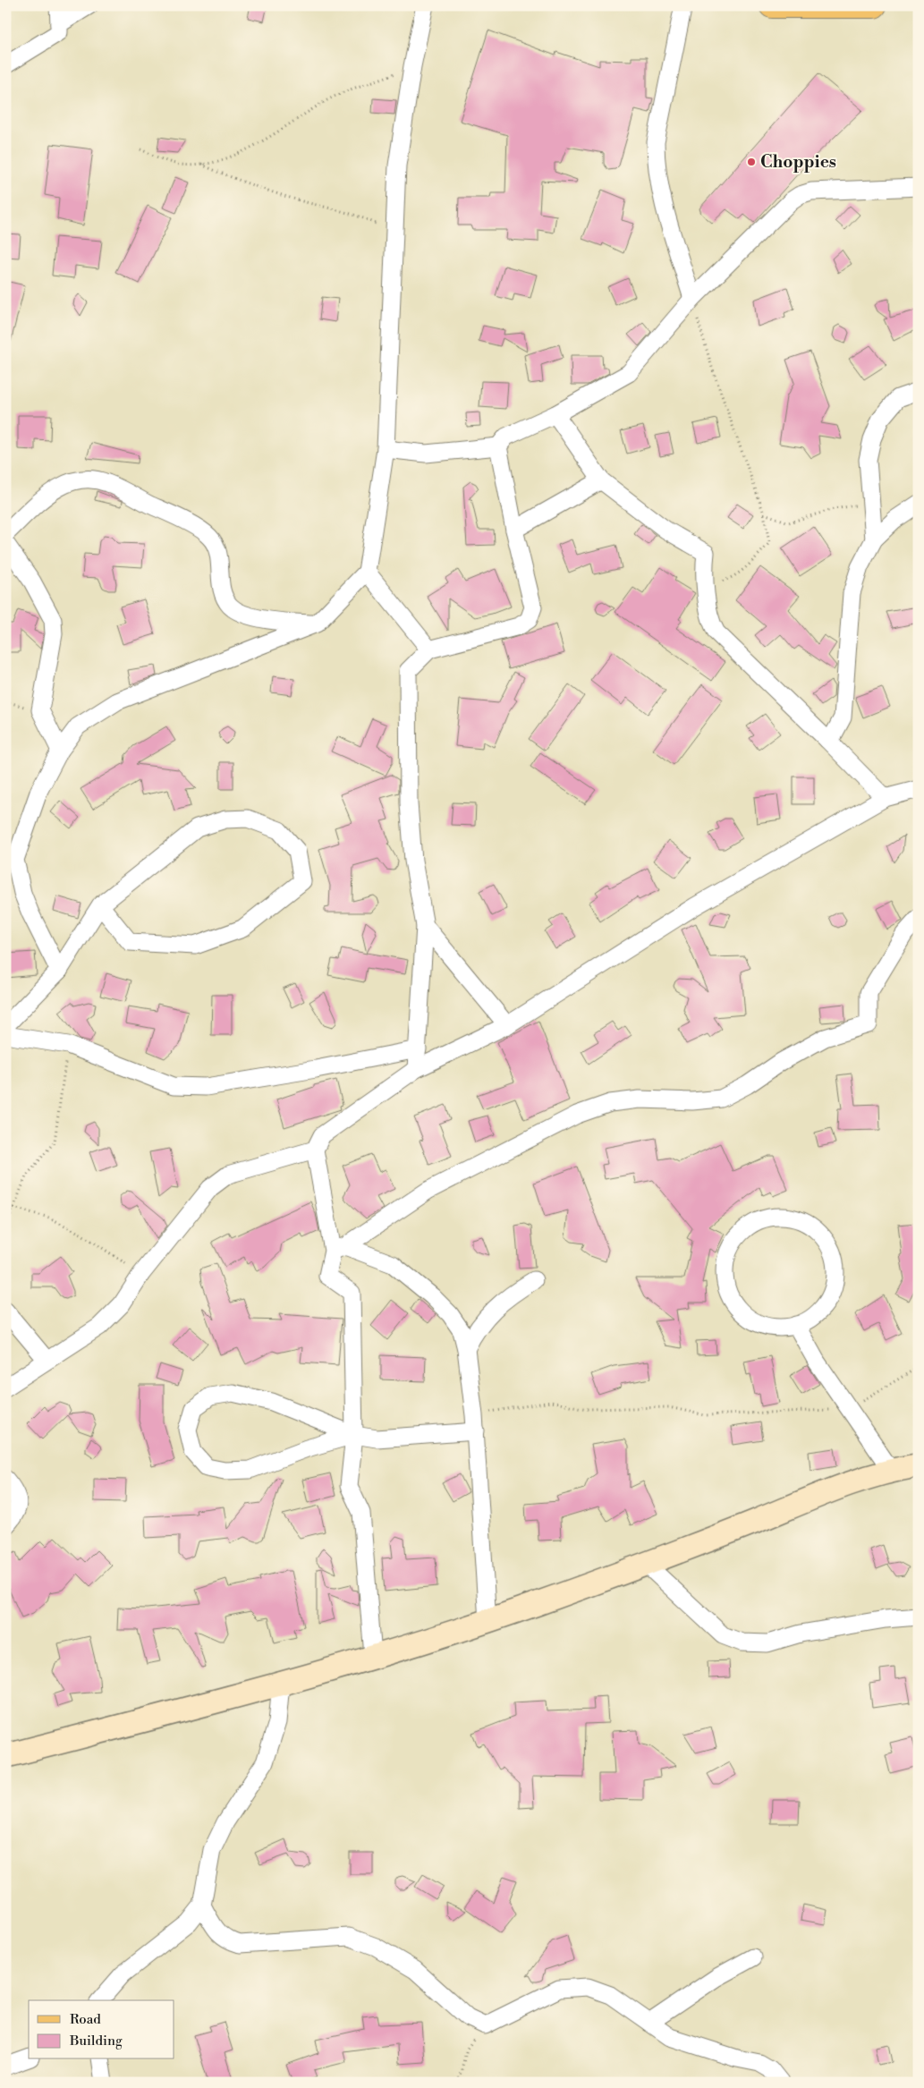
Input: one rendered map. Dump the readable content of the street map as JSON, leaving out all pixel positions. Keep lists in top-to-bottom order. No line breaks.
{"places":["Choppies"],"legend":["Road","Building"]}
